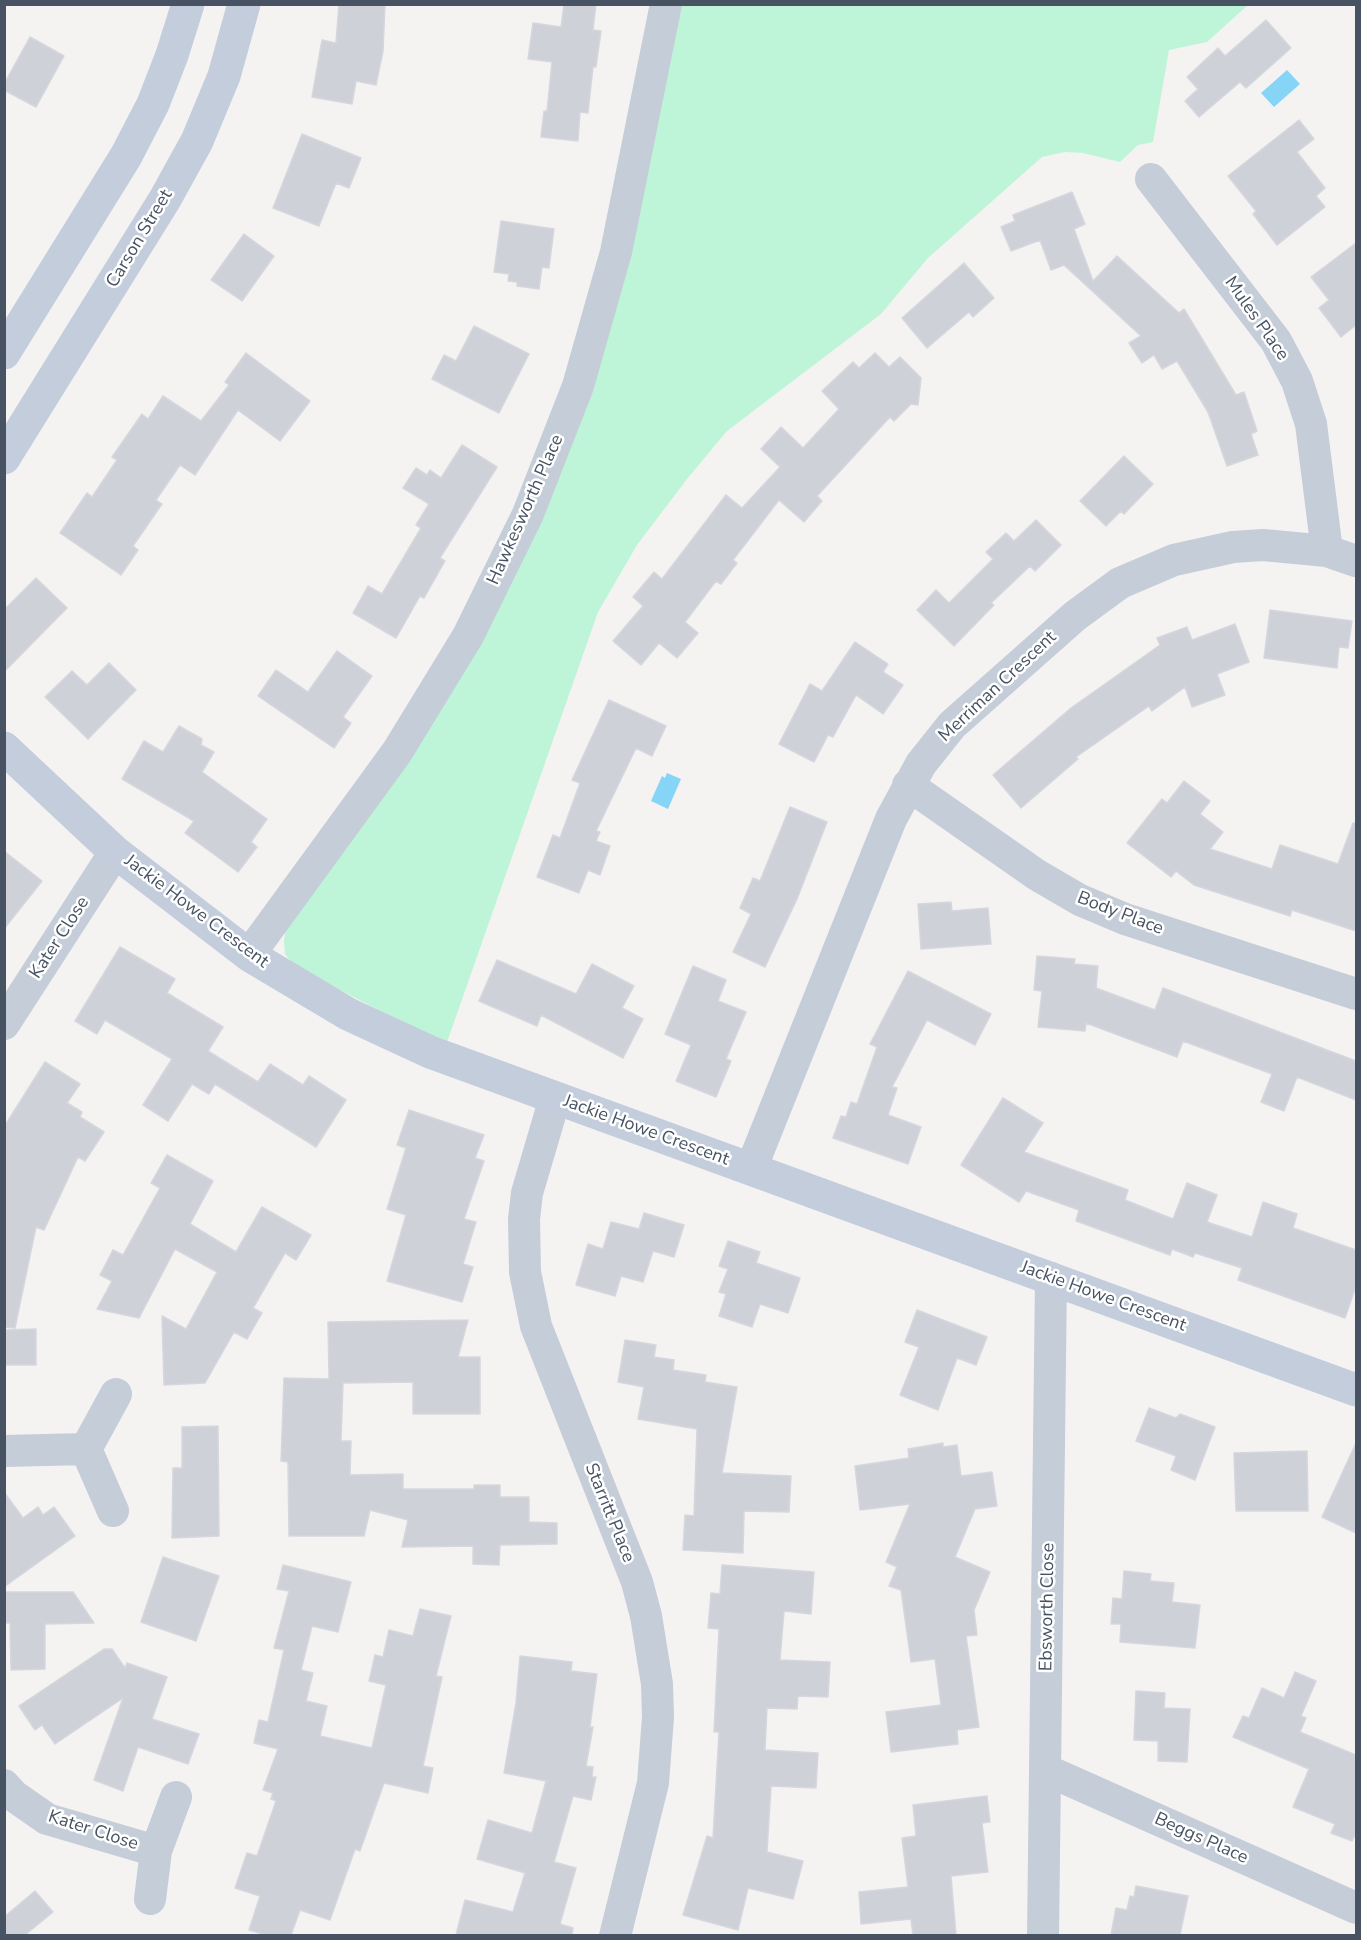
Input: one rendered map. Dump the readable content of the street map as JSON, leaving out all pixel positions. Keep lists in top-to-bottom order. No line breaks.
{"streets":{"street":["Carson Street","Mules Place","Hawkesworth Place","Merriman Crescent","Jackie Howe Crescent","Body Place","Kater Close","Starritt Place","Ebsworth Close","Beggs Place"]},"crossings":[["Mules Place","Merriman Crescent"],["Hawkesworth Place","Jackie Howe Crescent"],["Merriman Crescent","Jackie Howe Crescent"],["Merriman Crescent","Body Place"],["Jackie Howe Crescent","Kater Close"],["Jackie Howe Crescent","Starritt Place"],["Jackie Howe Crescent","Ebsworth Close"],["Ebsworth Close","Beggs Place"]]}
